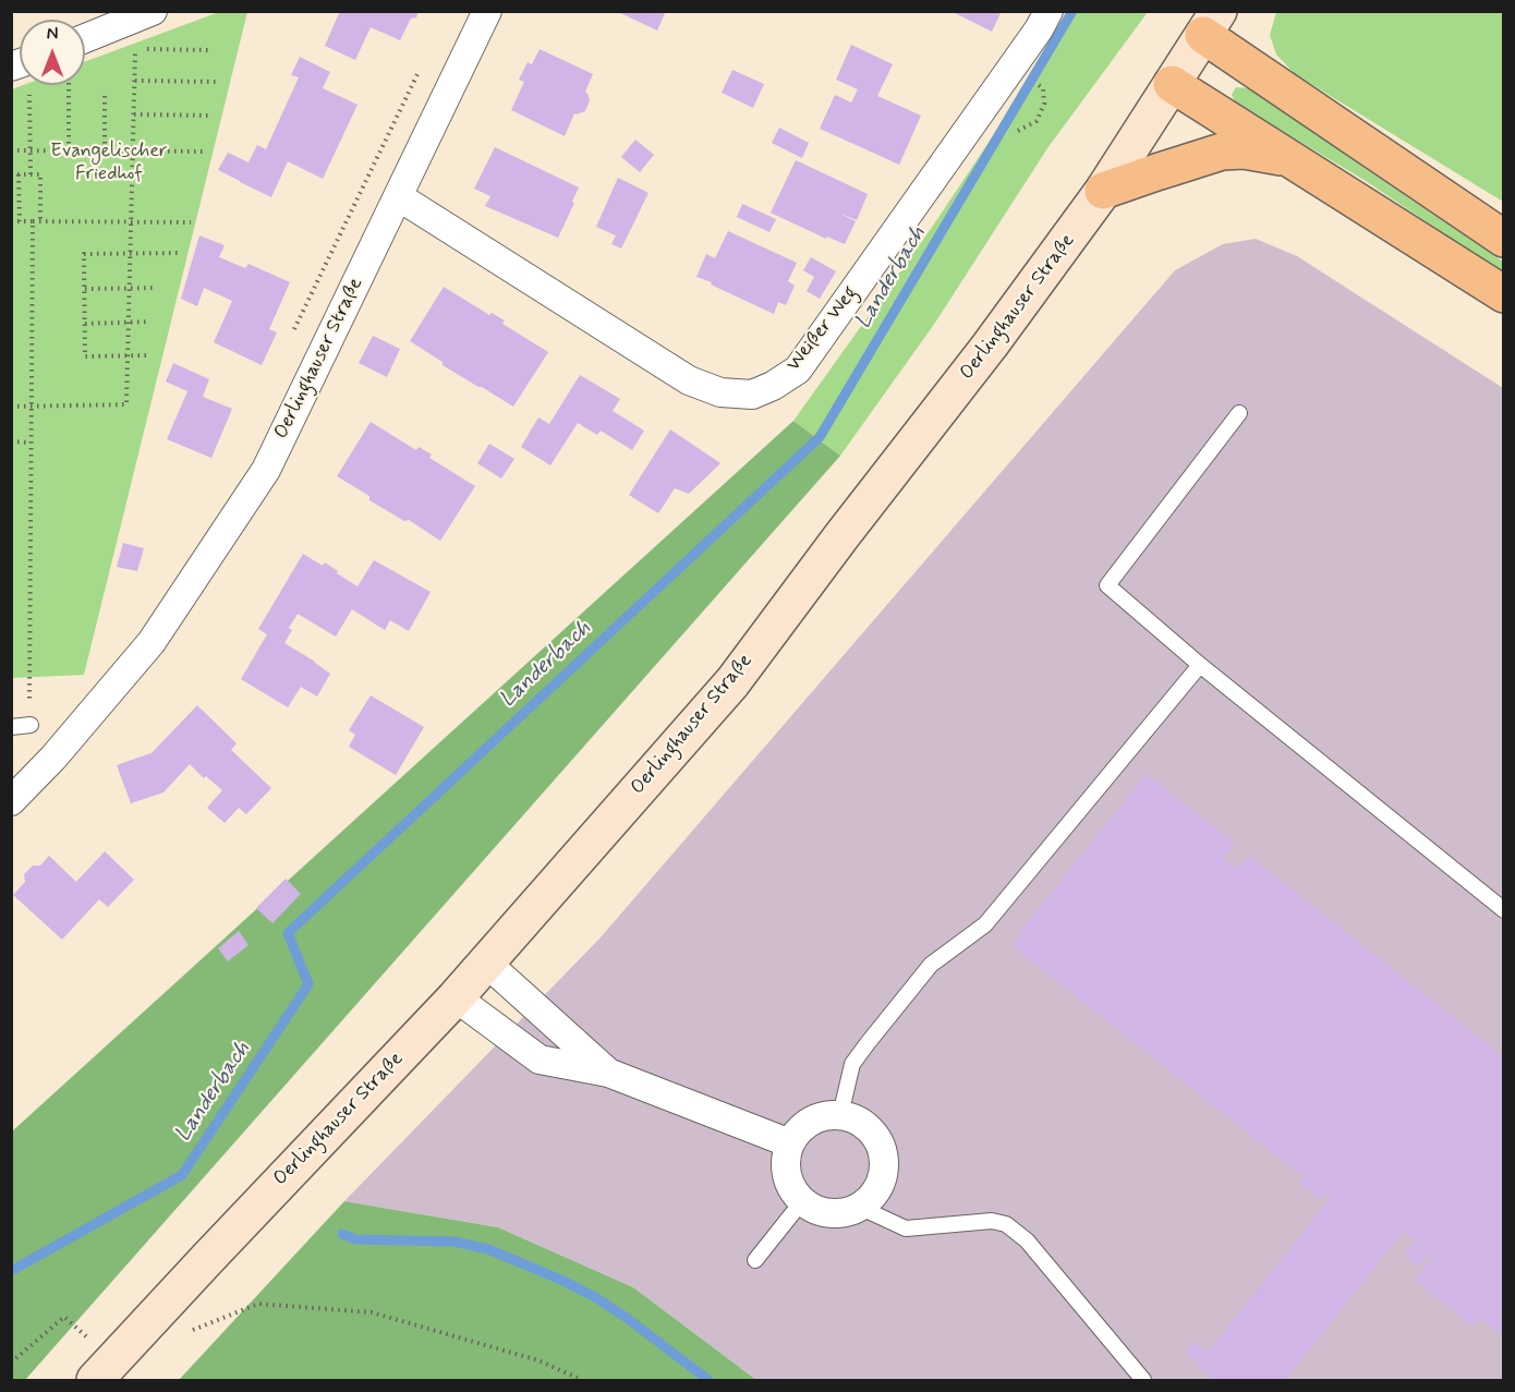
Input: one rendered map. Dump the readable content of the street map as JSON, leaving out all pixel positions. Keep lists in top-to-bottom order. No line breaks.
{"streets":{"main road":["Oerlinghauser Straße"],"street":["Weißer Weg"]},"crossings":[["Oerlinghauser Straße","Weißer Weg"]],"water":["Landerbach"],"parks":["Evangelischer Friedhof"],"north":"top"}
